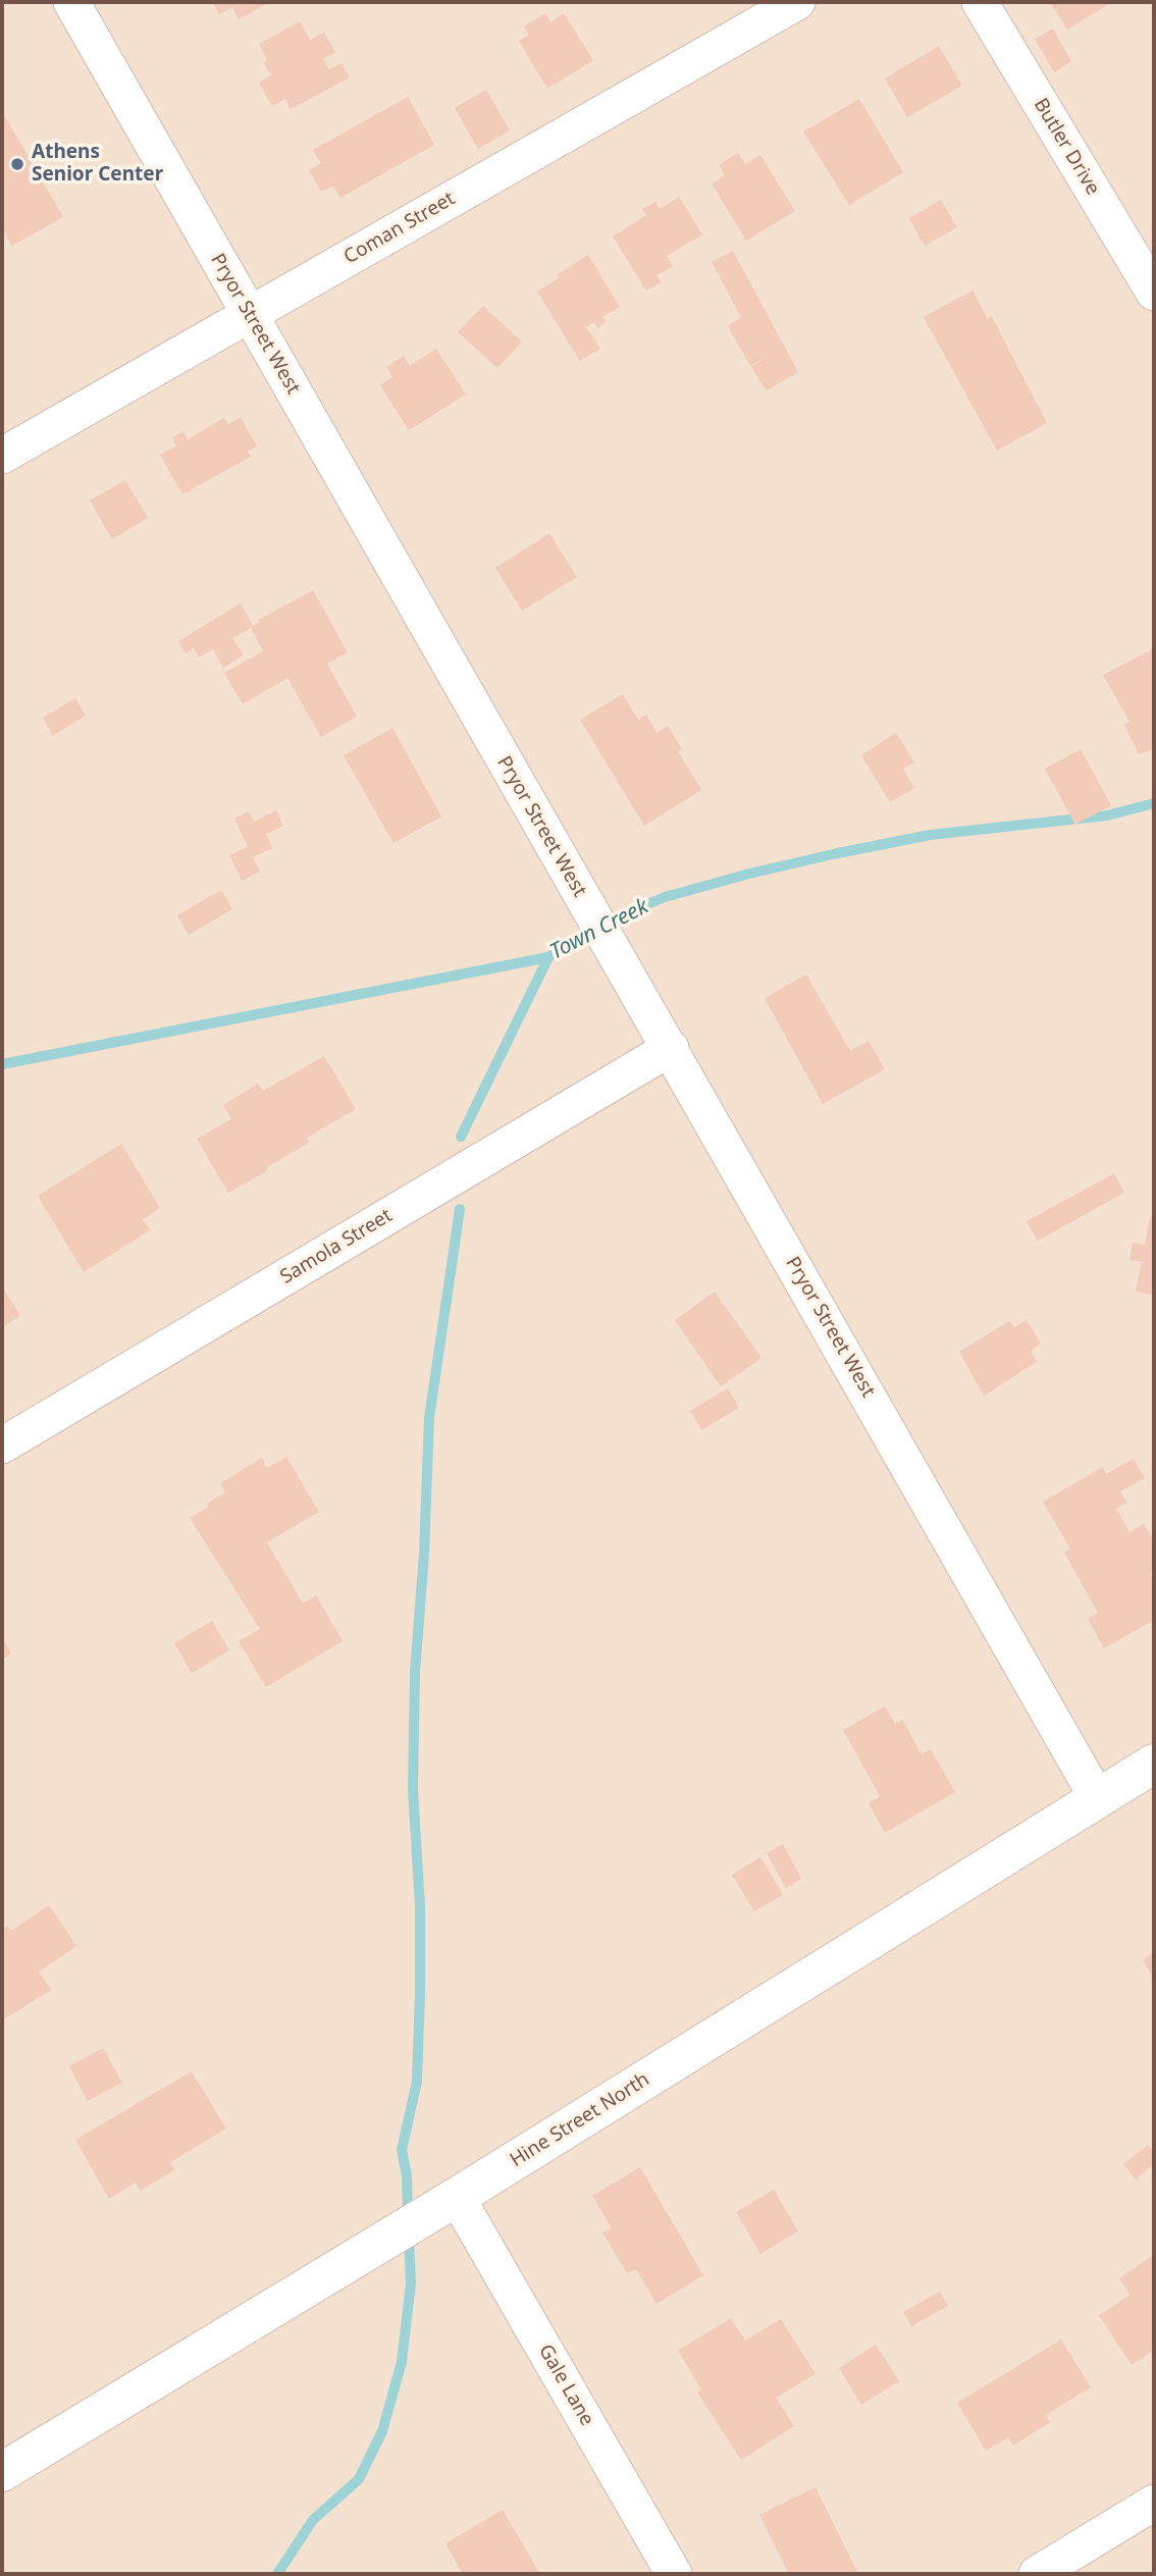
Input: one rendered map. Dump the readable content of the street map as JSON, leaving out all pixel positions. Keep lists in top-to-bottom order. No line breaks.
{"streets":{"street":["Butler Drive","Coman Street","Pryor Street West","Samola Street","Hine Street North","Gale Lane"]},"crossings":[["Coman Street","Pryor Street West"],["Pryor Street West","Samola Street"],["Pryor Street West","Hine Street North"],["Hine Street North","Gale Lane"]],"water":["Town Creek"],"places":["Athens Senior Center"]}
